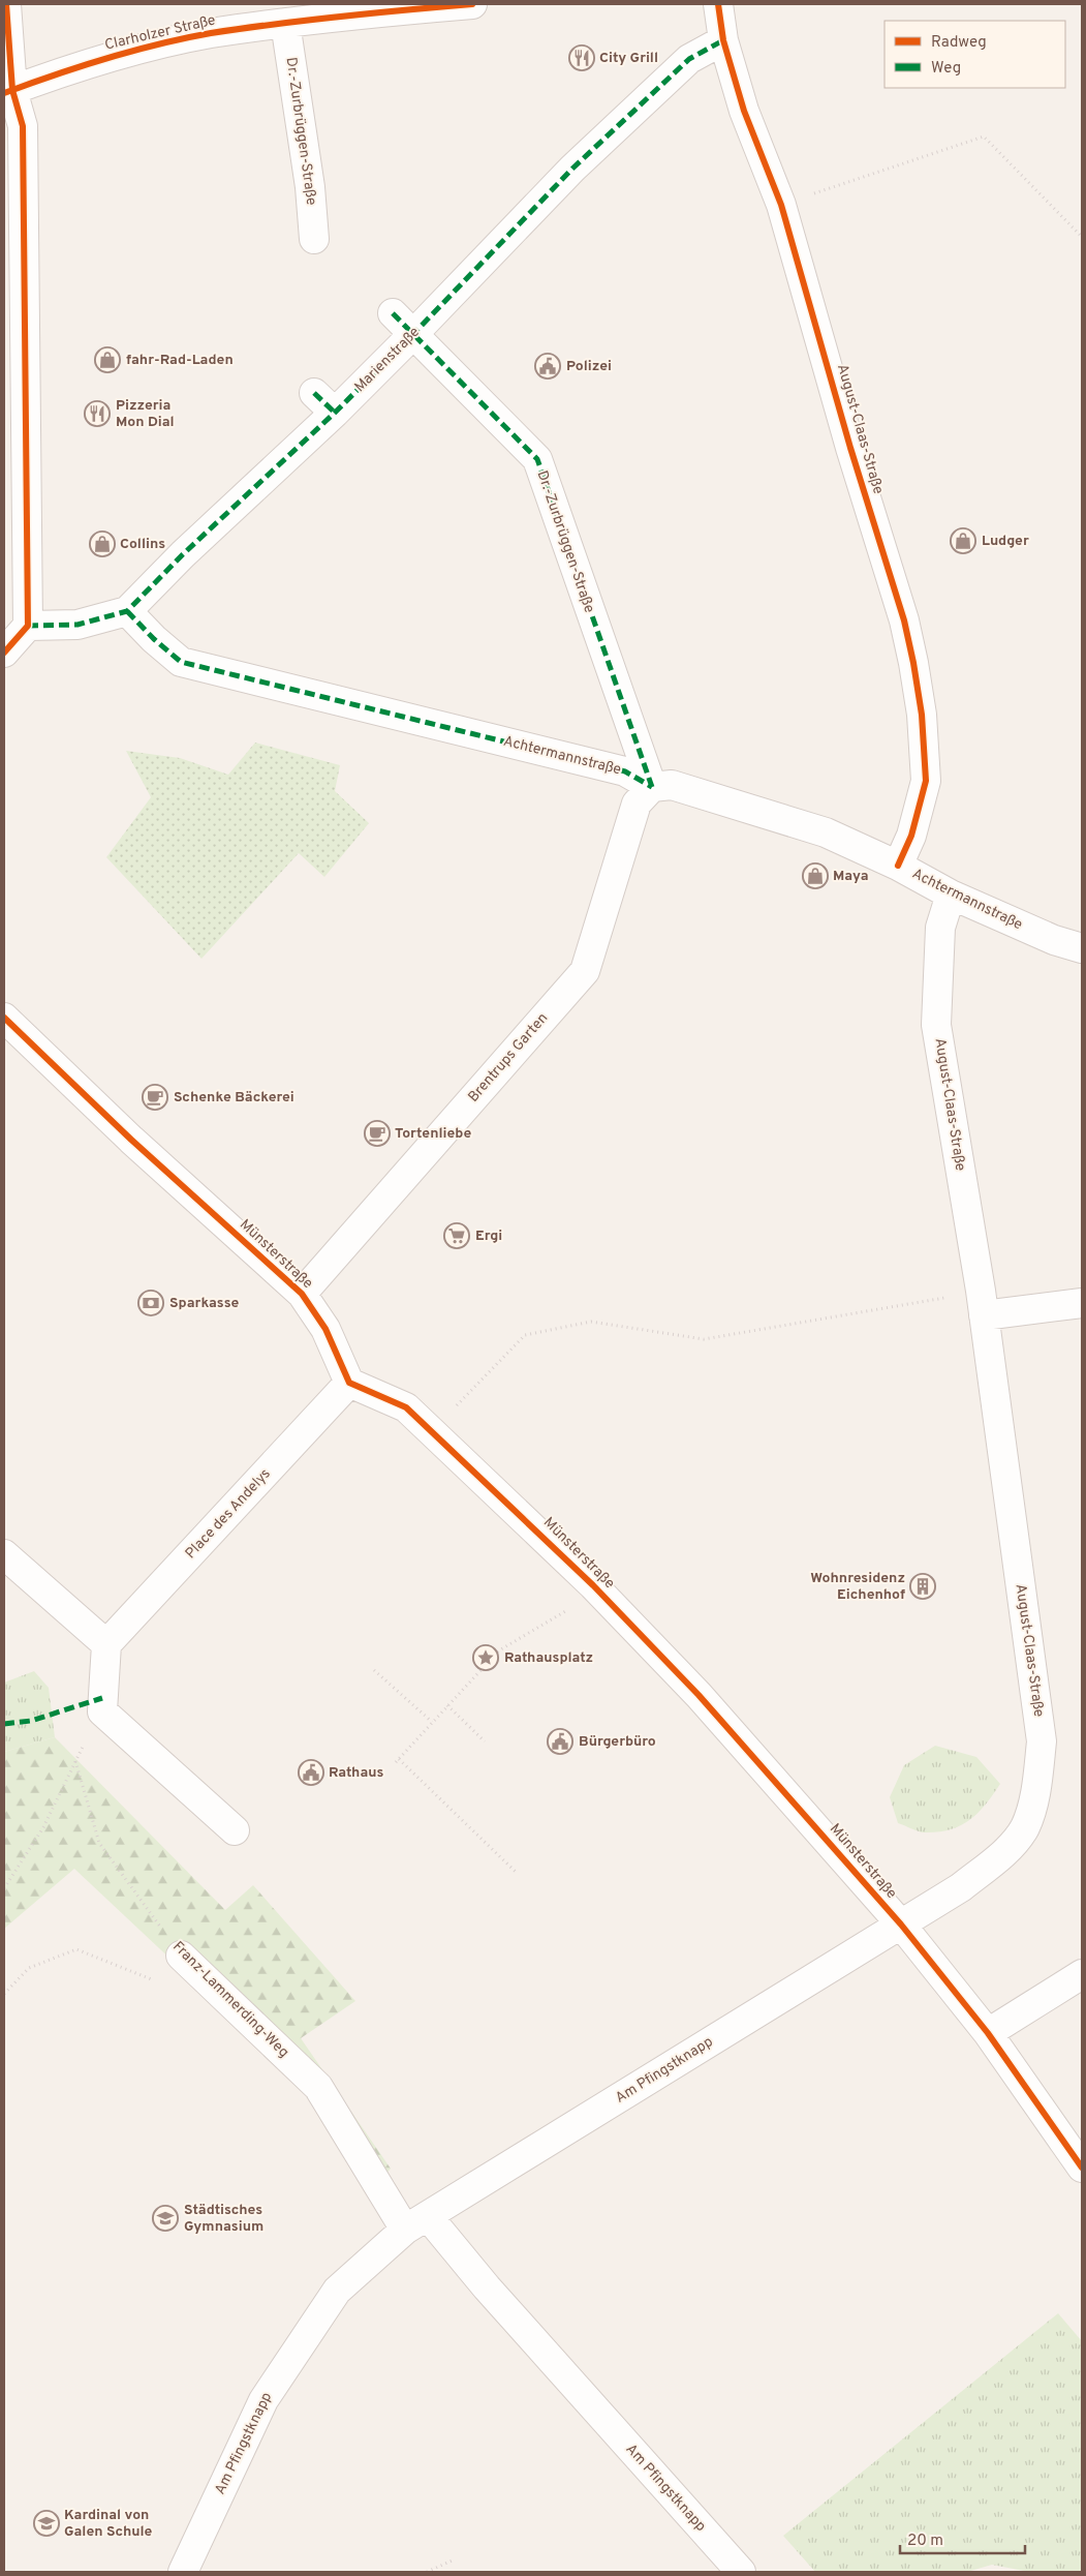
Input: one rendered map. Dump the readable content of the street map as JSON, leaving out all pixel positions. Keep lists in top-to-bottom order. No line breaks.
{"streets":{"street":["Clarholzer Straße","Dr.-Zurbrüggen-Straße","Marienstraße","August-Claas-Straße","Achtermannstraße","Brentrups Garten","Münsterstraße","Place des Andelys","Franz-Lammerding-Weg","Am Pfingstknapp"]},"crossings":[["Clarholzer Straße","Dr.-Zurbrüggen-Straße"],["Dr.-Zurbrüggen-Straße","Marienstraße"],["Dr.-Zurbrüggen-Straße","Achtermannstraße"],["Dr.-Zurbrüggen-Straße","Brentrups Garten"],["Marienstraße","August-Claas-Straße"],["Marienstraße","Achtermannstraße"],["August-Claas-Straße","Achtermannstraße"],["August-Claas-Straße","Münsterstraße"],["August-Claas-Straße","Am Pfingstknapp"],["Achtermannstraße","Brentrups Garten"],["Brentrups Garten","Münsterstraße"],["Münsterstraße","Place des Andelys"],["Münsterstraße","Am Pfingstknapp"],["Franz-Lammerding-Weg","Am Pfingstknapp"]],"places":{"restaurant":["City Grill","Pizzeria Mon Dial"],"shop":["fahr-Rad-Laden","Ludger","Collins","Maya"],"public building":["Polizei","Bürgerbüro","Rathaus"],"cafe":["Schenke Bäckerei","Tortenliebe"],"supermarket":["Ergi"],"bank":["Sparkasse"],"building":["Wohnresidenz Eichenhof"],"place":["Rathausplatz"],"school or university":["Städtisches Gymnasium","Kardinal von Galen Schule"]},"legend":["Radweg","Weg"],"scale_bar":"20 m"}
